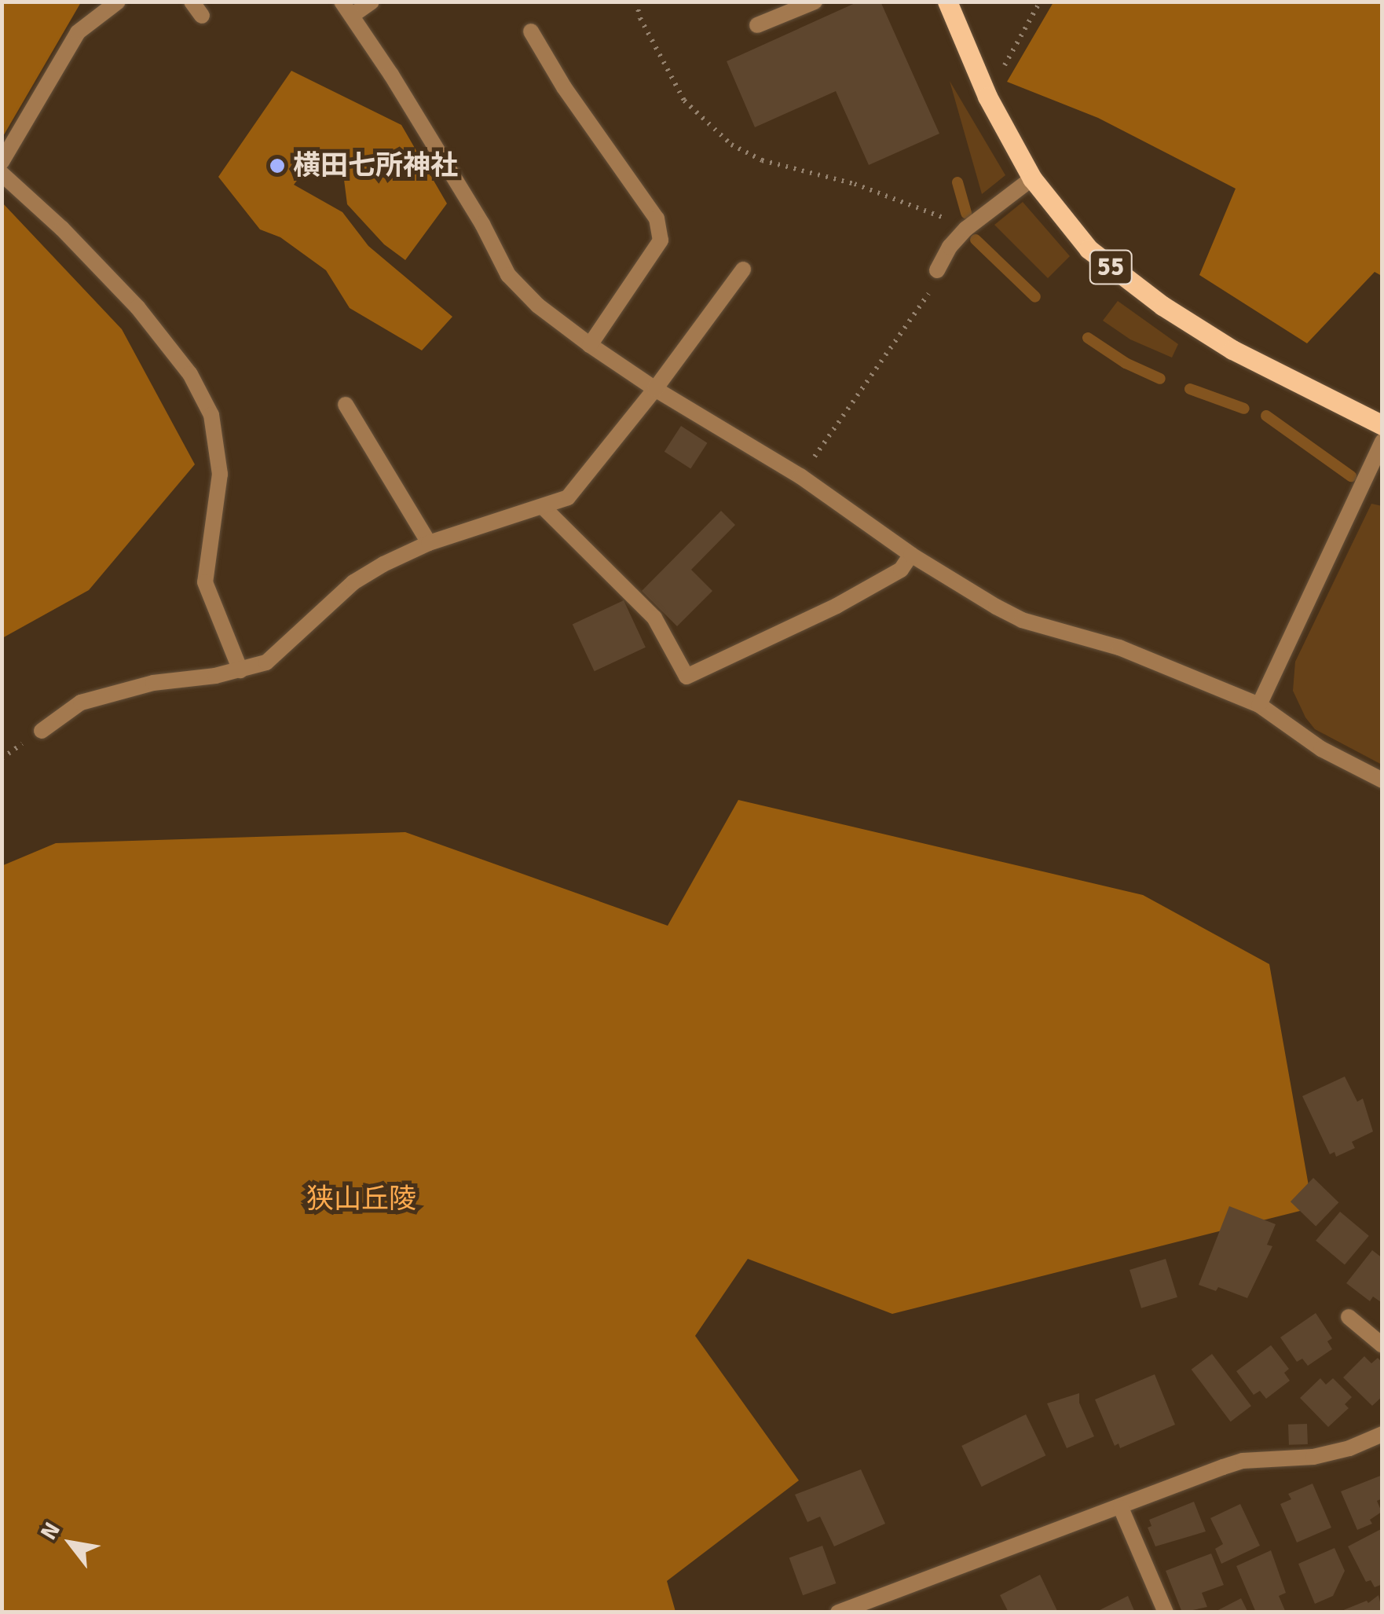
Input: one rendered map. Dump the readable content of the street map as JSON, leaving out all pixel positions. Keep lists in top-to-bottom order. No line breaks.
{"streets":{"main road":["55"]},"parks":["狭山丘陵"],"places":["横田七所神社"],"north":"top left"}
